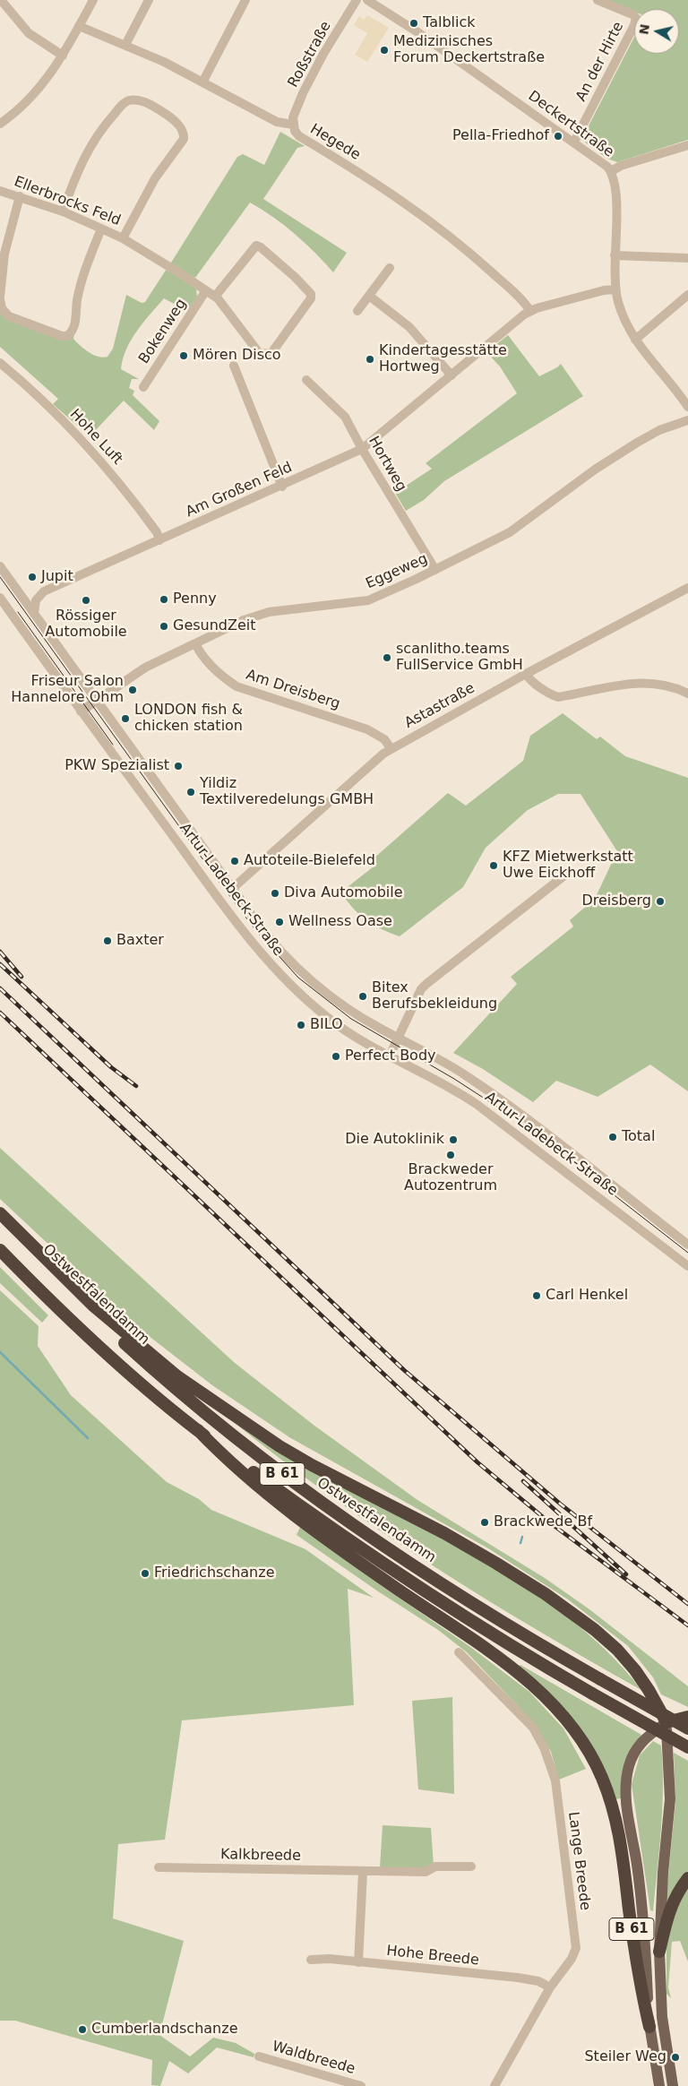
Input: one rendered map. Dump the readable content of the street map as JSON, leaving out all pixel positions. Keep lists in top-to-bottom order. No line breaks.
{"streets":{"highway":["Ostwestfalendamm","B 61"],"street":["Roßstraße","An der Hirte","Deckertstraße","Hegede","Ellerbrocks Feld","Bokenweg","Hohe Luft","Hortweg","Am Großen Feld","Eggeweg","Am Dreisberg","Astastraße","Artur-Ladebeck-Straße","Kalkbreede","Lange Breede","Hohe Breede","Waldbreede"]},"crossings":[["Roßstraße","Hegede"],["An der Hirte","Deckertstraße"],["Deckertstraße","Am Großen Feld"],["Hegede","Am Großen Feld"],["Ellerbrocks Feld","Bokenweg"],["Hohe Luft","Am Großen Feld"],["Hortweg","Am Großen Feld"],["Hortweg","Eggeweg"],["Am Großen Feld","Artur-Ladebeck-Straße"],["Eggeweg","Am Dreisberg"],["Eggeweg","Artur-Ladebeck-Straße"],["Am Dreisberg","Astastraße"],["Astastraße","Artur-Ladebeck-Straße"],["Lange Breede","Hohe Breede"]],"places":["Talblick","Medizinisches Forum Deckertstraße","Pella-Friedhof","Mören Disco","Kindertagesstätte Hortweg","Jupit","Penny","Rössiger Automobile","GesundZeit","scanlitho.teams FullService GmbH","Friseur Salon Hannelore Ohm","LONDON fish & chicken station","PKW Spezialist","Yildiz Textilveredelungs GMBH","Autoteile-Bielefeld","KFZ Mietwerkstatt Uwe Eickhoff","Diva Automobile","Dreisberg","Wellness Oase","Baxter","Bitex Berufsbekleidung","BILO","Perfect Body","Total","Die Autoklinik","Brackweder Autozentrum","Carl Henkel","Brackwede Bf","Friedrichschanze","Cumberlandschanze","Steiler Weg"],"north":"left"}
